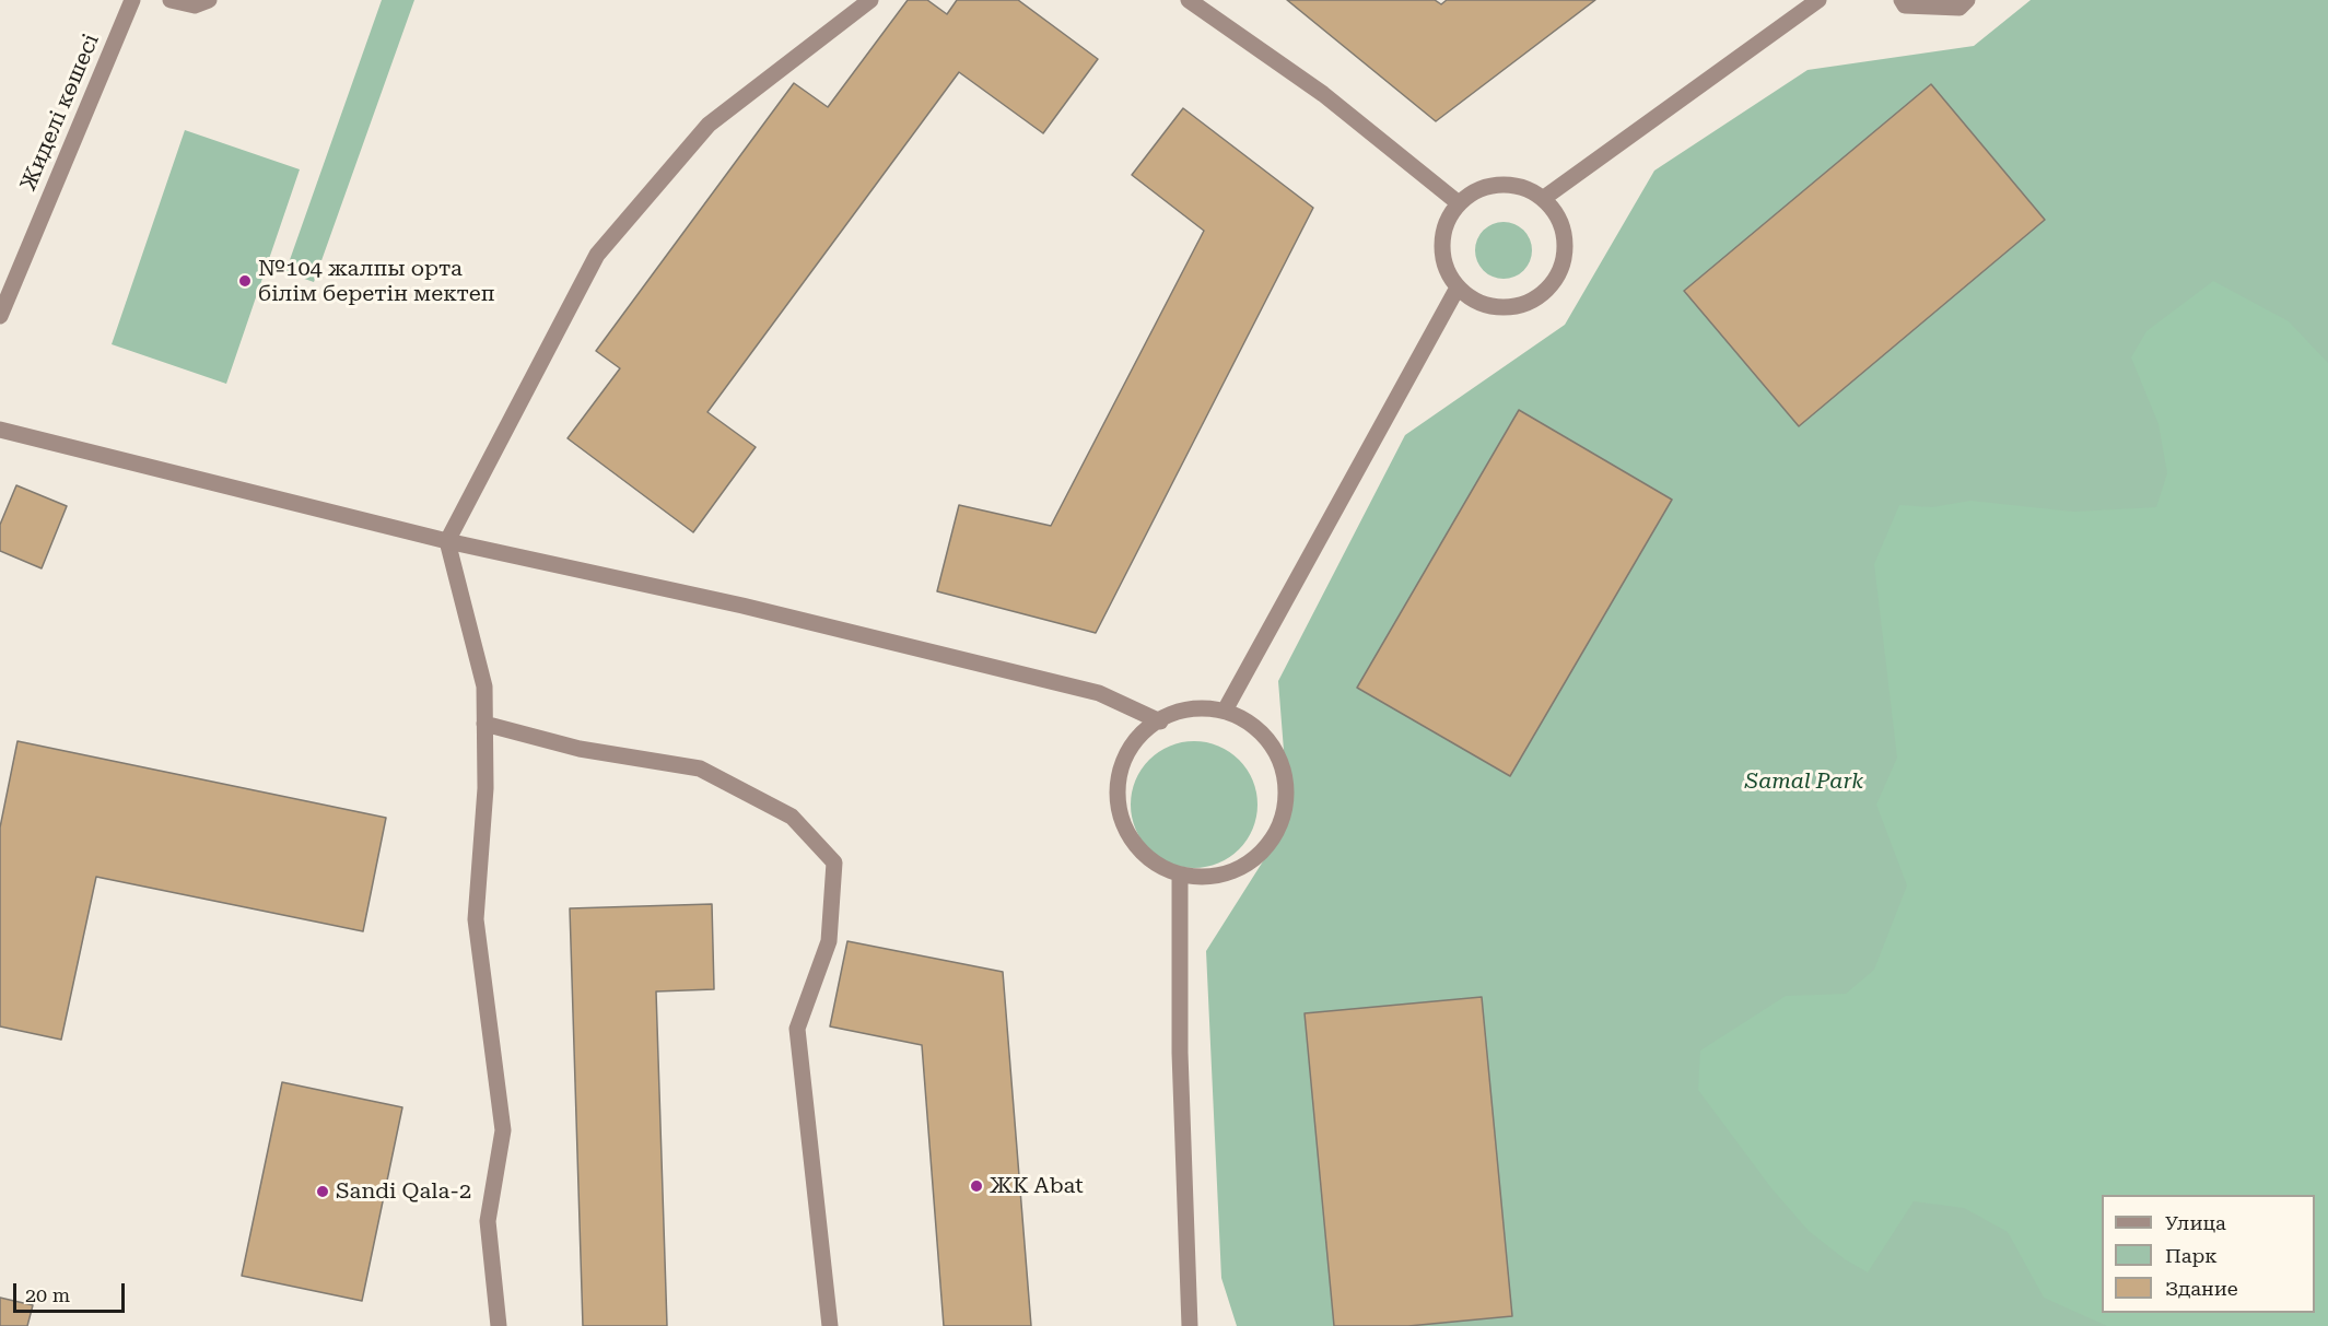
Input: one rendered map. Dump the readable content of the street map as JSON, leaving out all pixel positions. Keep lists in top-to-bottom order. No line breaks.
{"streets":{"street":["Жиделі көшесі"]},"parks":["Samal Park"],"places":["№104 жалпы орта білім беретін мектеп","ЖК Abat","Sandi Qala-2"],"legend":["Улица","Парк","Здание"],"scale_bar":"20 m"}
